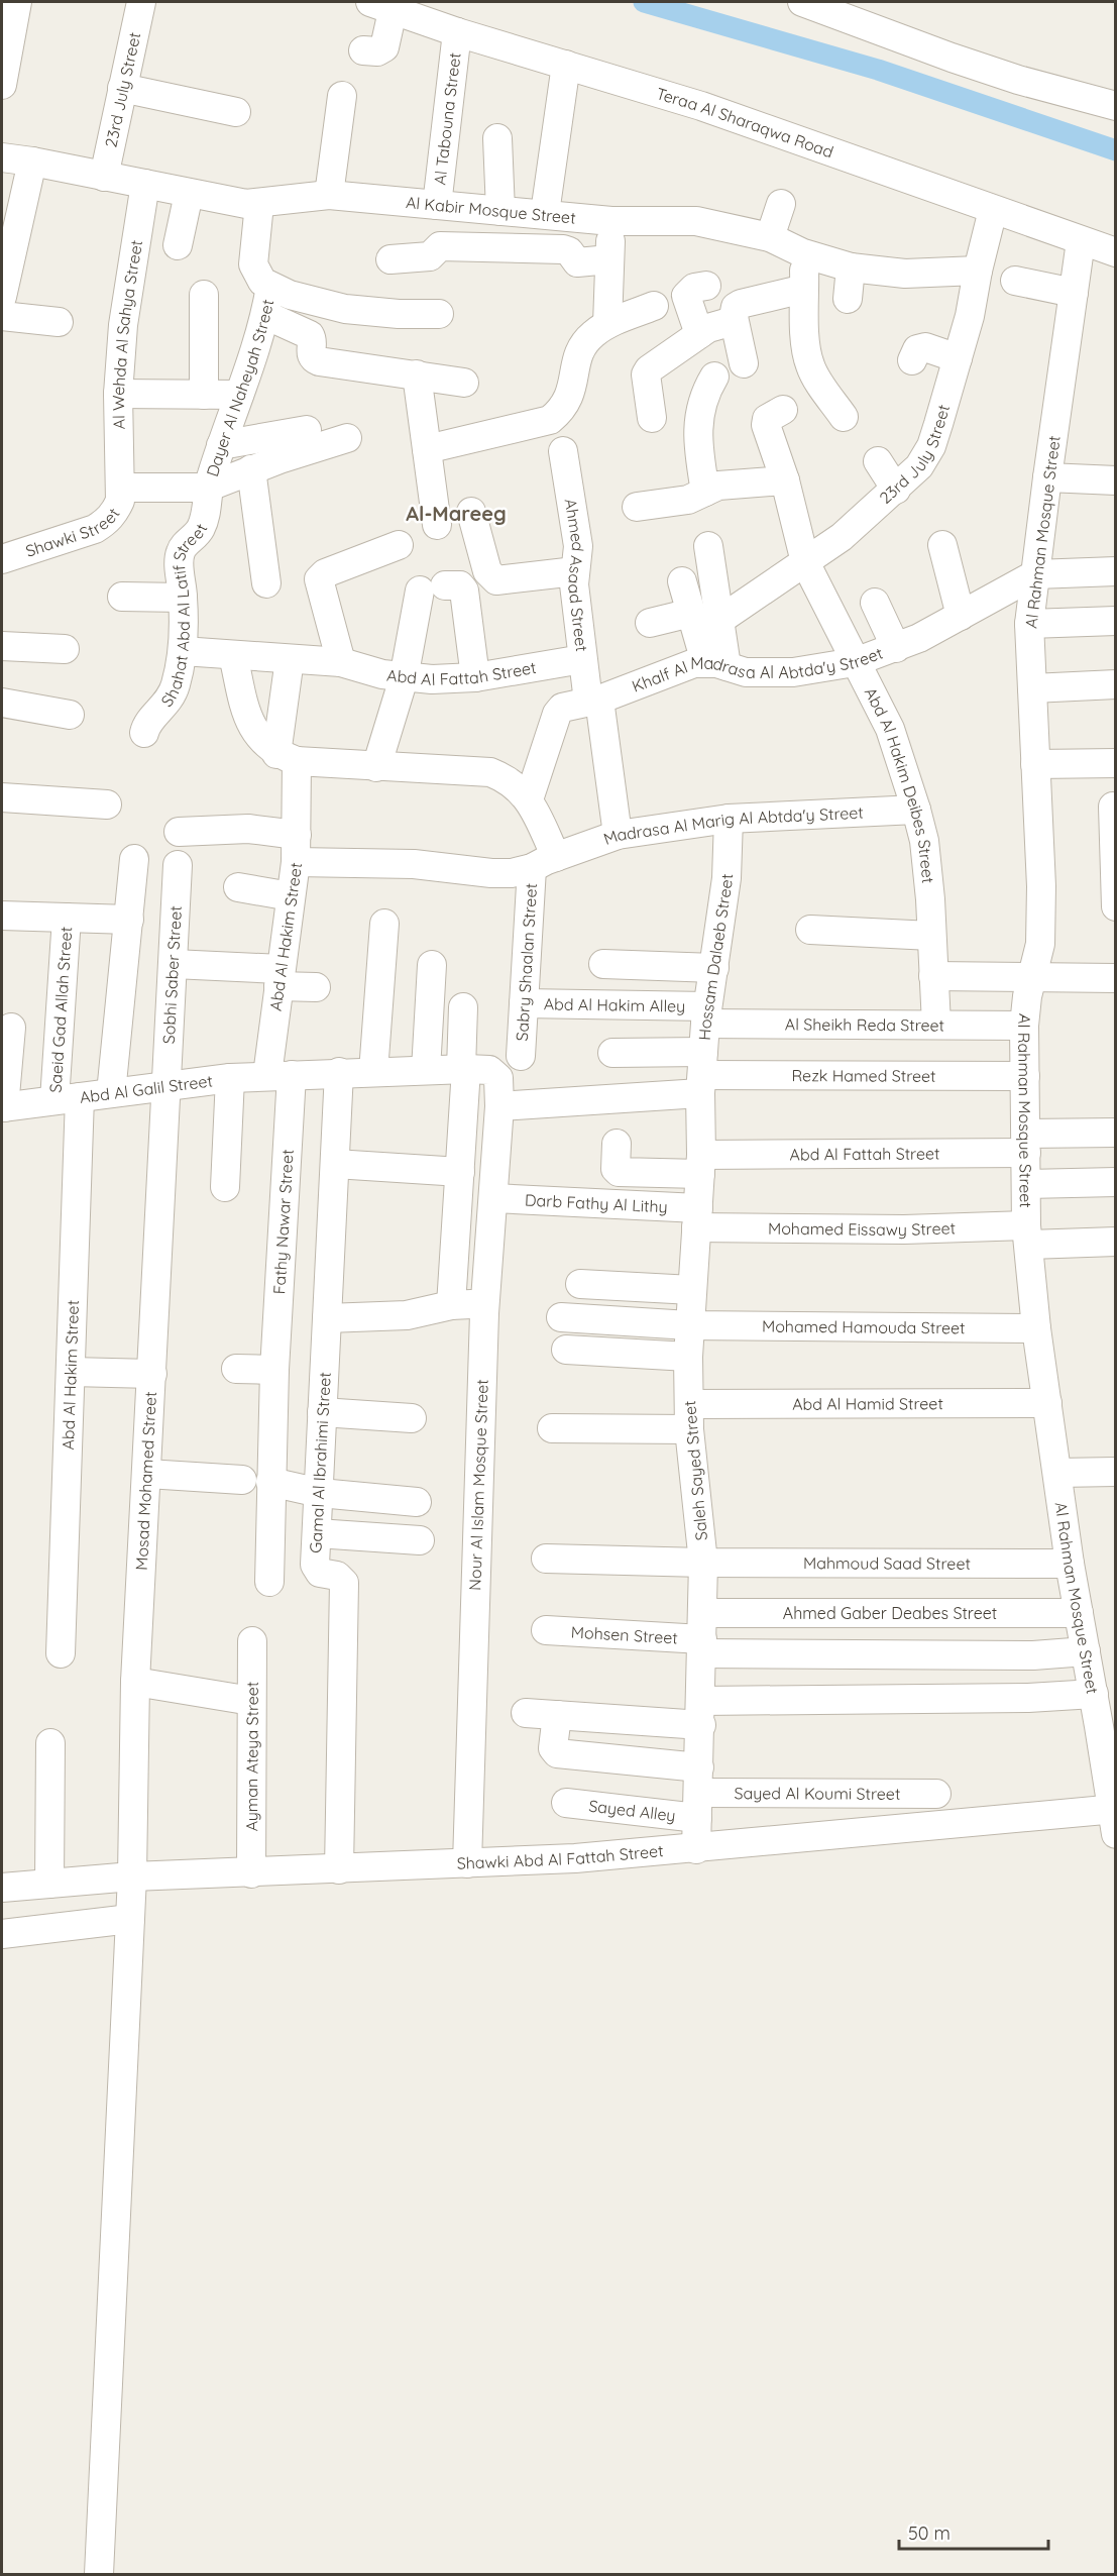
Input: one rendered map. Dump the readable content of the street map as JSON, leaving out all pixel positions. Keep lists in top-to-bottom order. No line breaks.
{"streets":{"street":["23rd July Street","Al Tabouna Street","Teraa Al Sharaqwa Road","Al Kabir Mosque Street","Al Wehda Al Sahya Street","Dayer Al Naheyah Street","Shawki Street","Al Rahman Mosque Street","Ahmed Asaad Street","Shahat Abd Al Latif Street","Abd Al Fattah Street","Khalf Al Madrasa Al Abtda'y Street","Abd Al Hakim Deibes Street","Madrasa Al Marig Al Abtda'y Street","Abd Al Hakim Street","Hossam Dalaeb Street","Sabry Shaalan Street","Sobhi Saber Street","Abd Al Hakim Alley","Saeid Gad Allah Street","Al Sheikh Reda Street","Rezk Hamed Street","Abd Al Galil Street","Darb Fathy Al Lithy","Fathy Nawar Street","Mohamed Eissawy Street","Mohamed Hamouda Street","Abd Al Hamid Street","Gamal Al Ibrahimi Street","Saleh Sayed Street","Mosad Mohamed Street","Nour Al Islam Mosque Street","Mahmoud Saad Street","Ahmed Gaber Deabes Street","Mohsen Street","Ayman Ateya Street","Sayed Al Koumi Street","Sayed Alley","Shawki Abd Al Fattah Street"]},"crossings":[["23rd July Street","Teraa Al Sharaqwa Road"],["23rd July Street","Al Kabir Mosque Street"],["23rd July Street","Abd Al Hakim Deibes Street"],["Al Tabouna Street","Teraa Al Sharaqwa Road"],["Al Tabouna Street","Al Kabir Mosque Street"],["Teraa Al Sharaqwa Road","Al Rahman Mosque Street"],["Al Kabir Mosque Street","Al Wehda Al Sahya Street"],["Al Kabir Mosque Street","Dayer Al Naheyah Street"],["Al Wehda Al Sahya Street","Shawki Street"],["Dayer Al Naheyah Street","Shahat Abd Al Latif Street"],["Al Rahman Mosque Street","Abd Al Fattah Street"],["Al Rahman Mosque Street","Khalf Al Madrasa Al Abtda'y Street"],["Al Rahman Mosque Street","Al Sheikh Reda Street"],["Al Rahman Mosque Street","Rezk Hamed Street"],["Al Rahman Mosque Street","Mohamed Eissawy Street"],["Al Rahman Mosque Street","Mohamed Hamouda Street"],["Al Rahman Mosque Street","Abd Al Hamid Street"],["Al Rahman Mosque Street","Mahmoud Saad Street"],["Al Rahman Mosque Street","Ahmed Gaber Deabes Street"],["Al Rahman Mosque Street","Shawki Abd Al Fattah Street"],["Ahmed Asaad Street","Abd Al Fattah Street"],["Ahmed Asaad Street","Khalf Al Madrasa Al Abtda'y Street"],["Ahmed Asaad Street","Madrasa Al Marig Al Abtda'y Street"],["Shahat Abd Al Latif Street","Abd Al Fattah Street"],["Abd Al Fattah Street","Abd Al Hakim Street"],["Abd Al Fattah Street","Saleh Sayed Street"],["Khalf Al Madrasa Al Abtda'y Street","Abd Al Hakim Deibes Street"],["Abd Al Hakim Deibes Street","Madrasa Al Marig Al Abtda'y Street"],["Abd Al Hakim Deibes Street","Al Sheikh Reda Street"],["Madrasa Al Marig Al Abtda'y Street","Abd Al Hakim Street"],["Madrasa Al Marig Al Abtda'y Street","Hossam Dalaeb Street"],["Madrasa Al Marig Al Abtda'y Street","Sabry Shaalan Street"],["Abd Al Hakim Street","Saeid Gad Allah Street"],["Abd Al Hakim Street","Abd Al Galil Street"],["Abd Al Hakim Street","Fathy Nawar Street"],["Hossam Dalaeb Street","Abd Al Hakim Alley"],["Hossam Dalaeb Street","Al Sheikh Reda Street"],["Hossam Dalaeb Street","Rezk Hamed Street"],["Hossam Dalaeb Street","Saleh Sayed Street"],["Sabry Shaalan Street","Abd Al Hakim Alley"],["Sobhi Saber Street","Abd Al Galil Street"],["Sobhi Saber Street","Mosad Mohamed Street"],["Abd Al Hakim Alley","Al Sheikh Reda Street"],["Abd Al Hakim Alley","Rezk Hamed Street"],["Abd Al Hakim Alley","Saleh Sayed Street"],["Saeid Gad Allah Street","Abd Al Galil Street"],["Al Sheikh Reda Street","Rezk Hamed Street"],["Al Sheikh Reda Street","Saleh Sayed Street"],["Rezk Hamed Street","Saleh Sayed Street"],["Abd Al Galil Street","Fathy Nawar Street"],["Abd Al Galil Street","Gamal Al Ibrahimi Street"],["Abd Al Galil Street","Mosad Mohamed Street"],["Abd Al Galil Street","Nour Al Islam Mosque Street"],["Darb Fathy Al Lithy","Mohamed Eissawy Street"],["Darb Fathy Al Lithy","Saleh Sayed Street"],["Darb Fathy Al Lithy","Nour Al Islam Mosque Street"],["Mohamed Eissawy Street","Saleh Sayed Street"],["Mohamed Hamouda Street","Saleh Sayed Street"],["Abd Al Hamid Street","Saleh Sayed Street"],["Gamal Al Ibrahimi Street","Shawki Abd Al Fattah Street"],["Saleh Sayed Street","Mahmoud Saad Street"],["Saleh Sayed Street","Ahmed Gaber Deabes Street"],["Saleh Sayed Street","Mohsen Street"],["Saleh Sayed Street","Sayed Al Koumi Street"],["Saleh Sayed Street","Sayed Alley"],["Saleh Sayed Street","Shawki Abd Al Fattah Street"],["Mosad Mohamed Street","Shawki Abd Al Fattah Street"],["Nour Al Islam Mosque Street","Shawki Abd Al Fattah Street"],["Ahmed Gaber Deabes Street","Mohsen Street"],["Ayman Ateya Street","Shawki Abd Al Fattah Street"],["Sayed Al Koumi Street","Sayed Alley"]],"districts":["Al-Mareeg"],"scale_bar":"50 m"}
